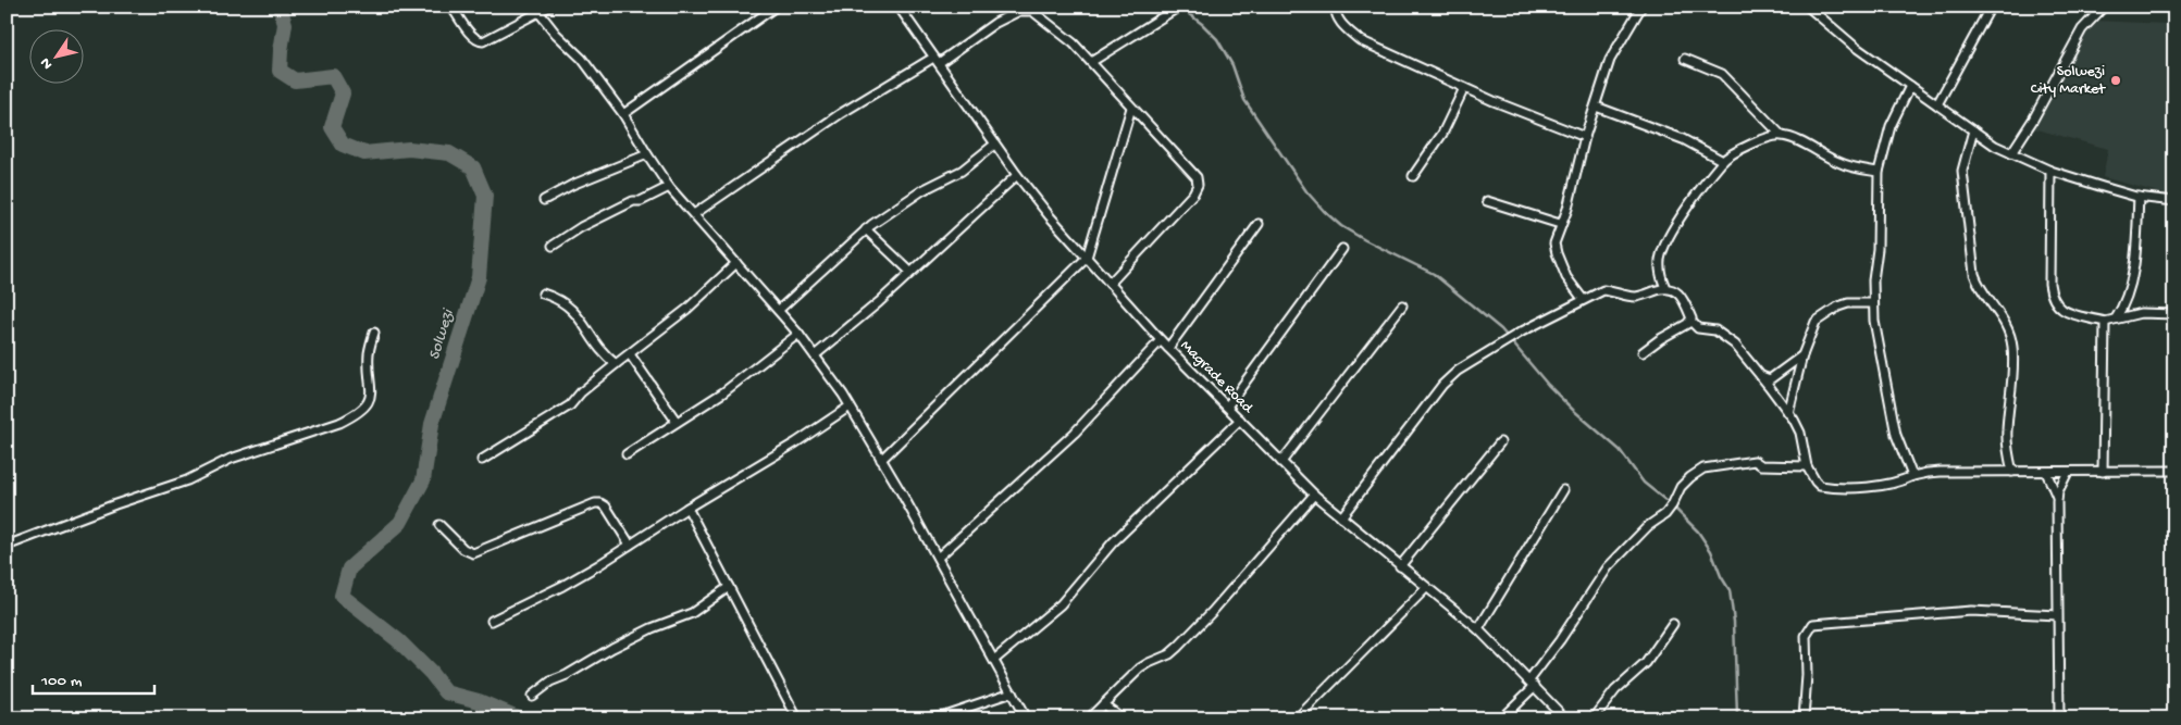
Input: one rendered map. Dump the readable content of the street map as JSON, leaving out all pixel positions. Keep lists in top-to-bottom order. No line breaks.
{"streets":{"street":["Magrade Road"]},"water":["Solwezi"],"places":["Solwezi City Market"],"scale_bar":"100 m","north":"bottom left"}
